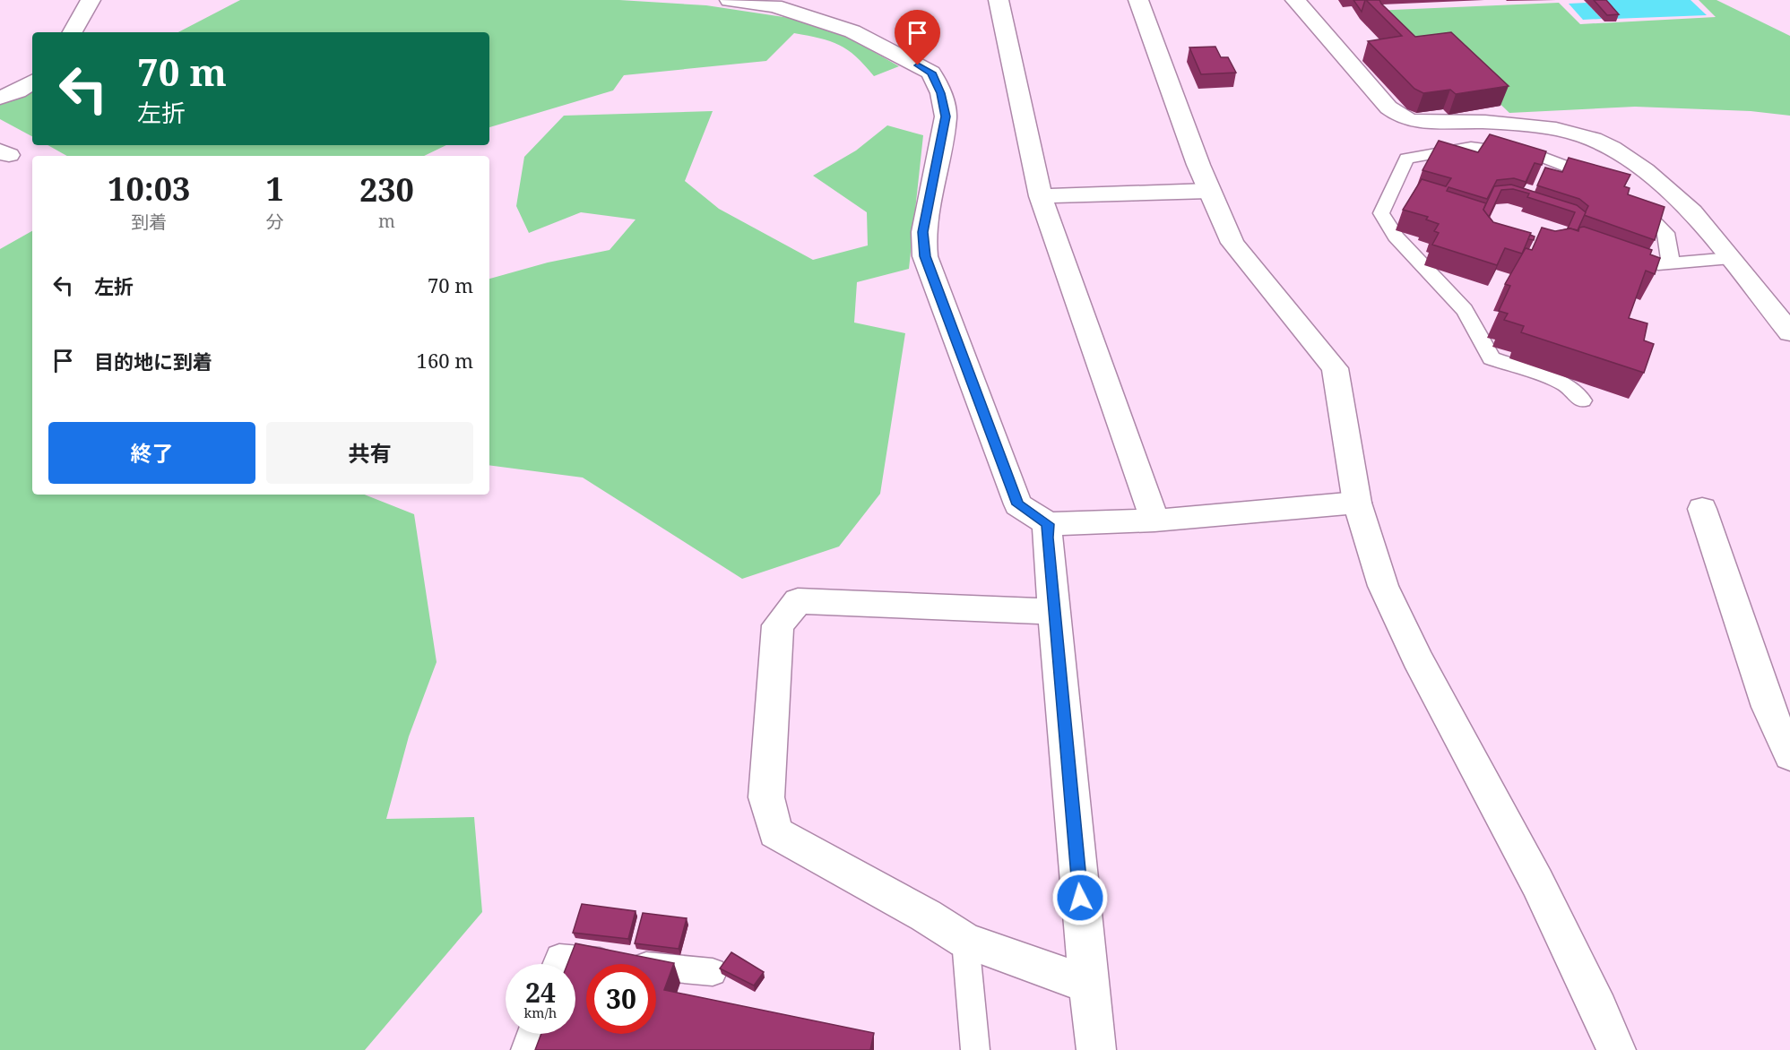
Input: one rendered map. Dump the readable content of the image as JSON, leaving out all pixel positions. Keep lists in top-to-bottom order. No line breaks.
{"page":{"turn":["70 m","左折"],"eta":["10:03","到着","1","分","230","m"],"list":[{"name":"左折","value":"70 m"},{"name":"目的地に到着","value":"160 m"}],"buttons":["終了","共有"],"speed":"24 km/h","limit":"30"}}
